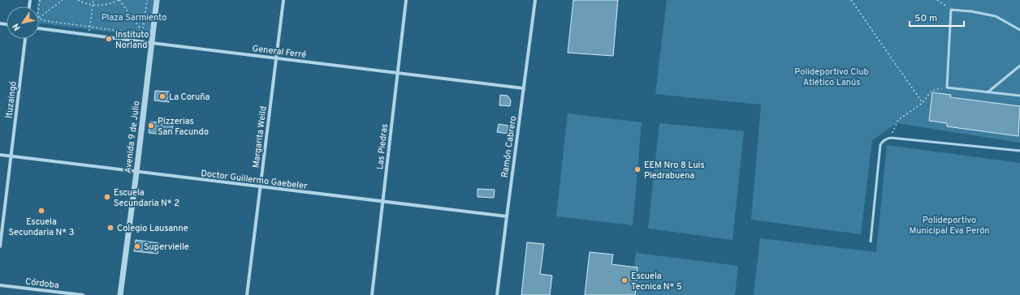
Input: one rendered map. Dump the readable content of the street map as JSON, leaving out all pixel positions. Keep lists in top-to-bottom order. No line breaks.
{"streets":{"street":["General Ferré","Ituzaingó","Avenida 9 de Julio","Margarita Weild","Las Piedras","Ramón Cabrero","Doctor Guillermo Gaebeler","Córdoba"]},"crossings":[["General Ferré","Avenida 9 de Julio"],["General Ferré","Margarita Weild"],["General Ferré","Las Piedras"],["General Ferré","Ramón Cabrero"],["Ituzaingó","Doctor Guillermo Gaebeler"],["Avenida 9 de Julio","Doctor Guillermo Gaebeler"],["Margarita Weild","Doctor Guillermo Gaebeler"],["Las Piedras","Doctor Guillermo Gaebeler"],["Ramón Cabrero","Doctor Guillermo Gaebeler"]],"parks":["Plaza Sarmiento","Polideportivo Club Atlético Lanús","Polideportivo Municipal Eva Perón"],"places":["Instituto Norland","La Coruña","Pizzerias San Facundo","EEM Nro 8 Luis Piedrabuena","Escuela Secundaria N* 2","Escuela Secundaria N* 3","Colegio Lausanne","Supervielle","Escuela Tecnica N* 5"],"scale_bar":"50 m","north":"bottom left"}
